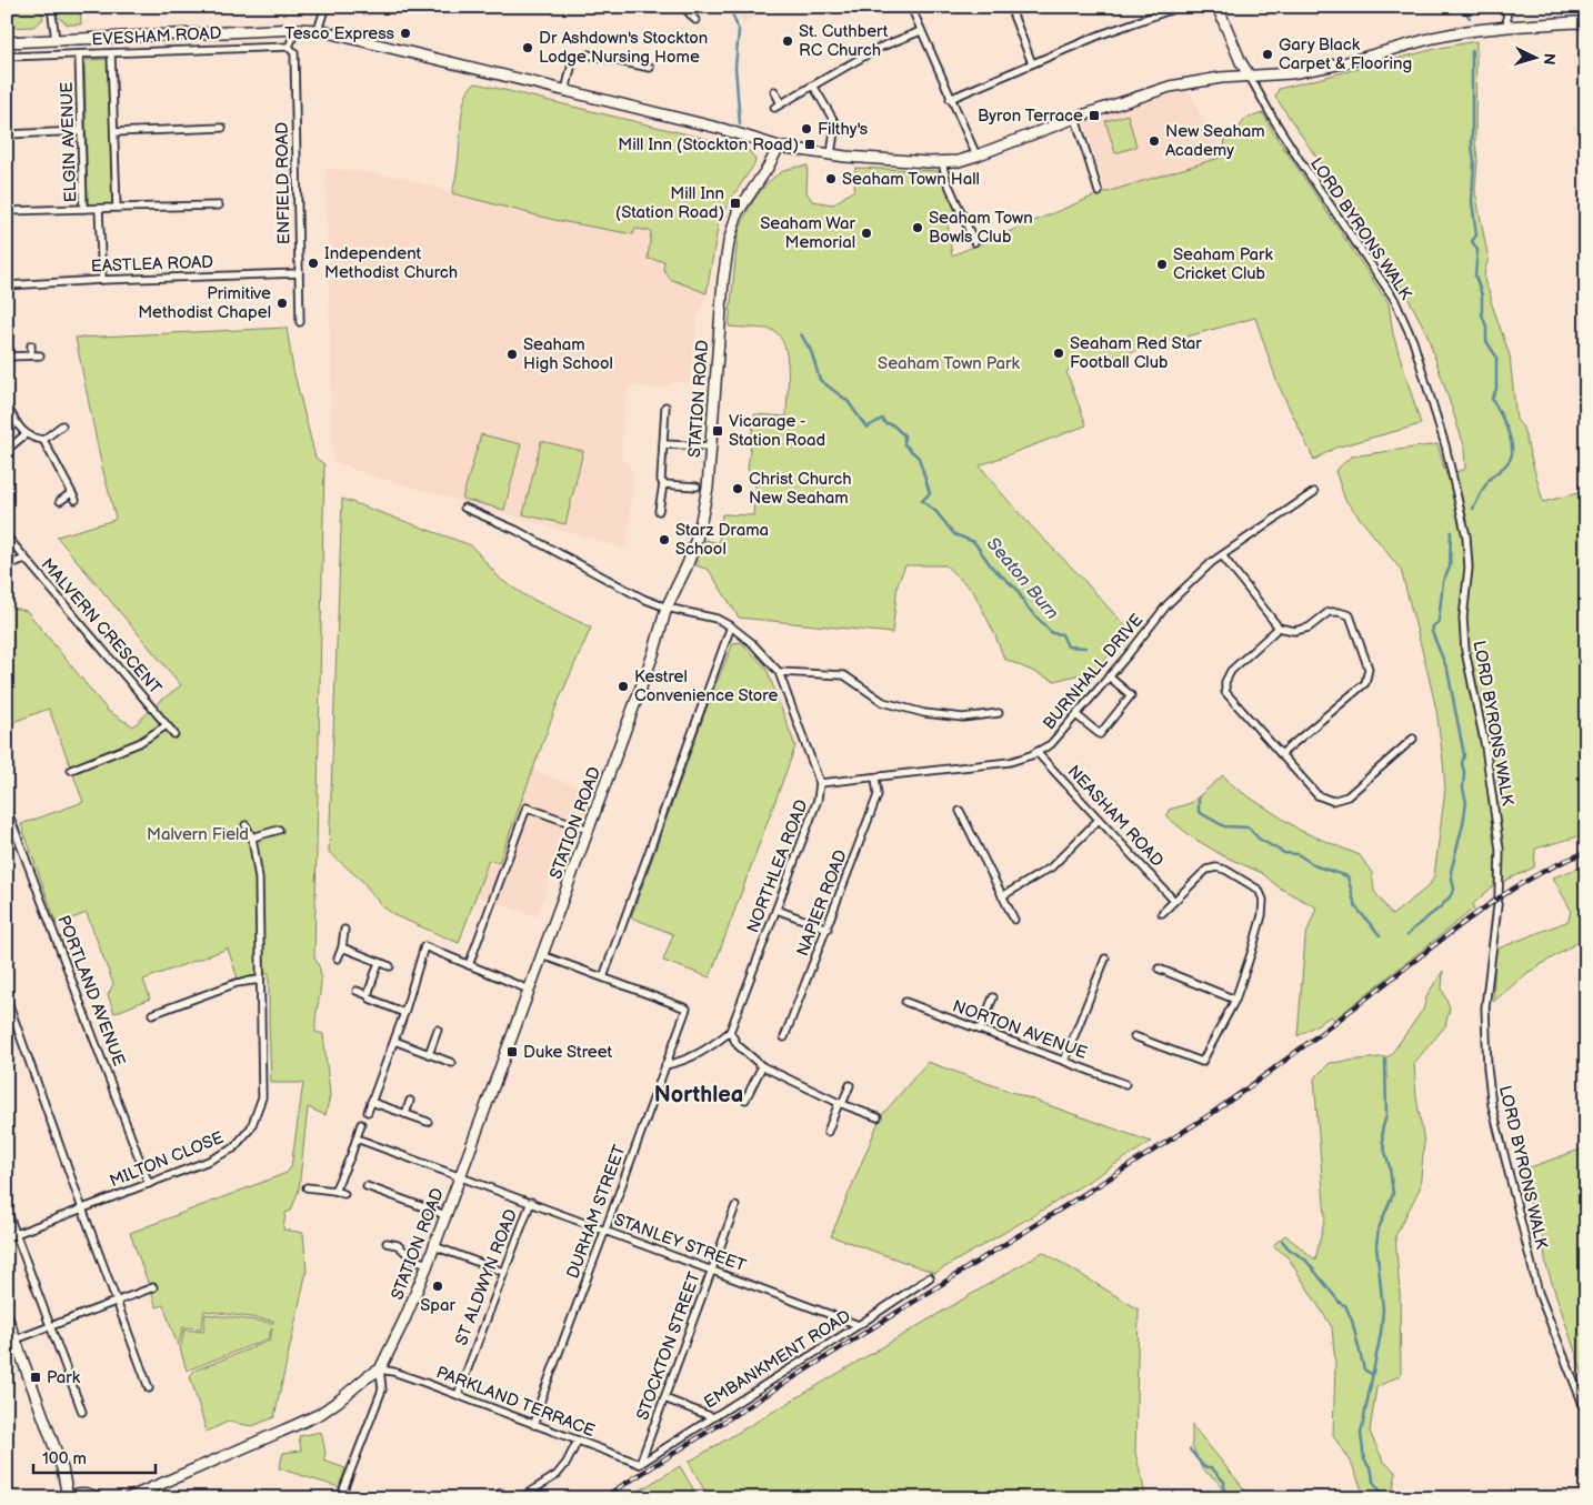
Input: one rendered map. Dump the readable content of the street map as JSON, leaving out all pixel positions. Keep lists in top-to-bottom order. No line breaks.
{"streets":{"main road":["STATION ROAD"],"street":["EVESHAM ROAD","ELGIN AVENUE","ENFIELD ROAD","LORD BYRONS WALK","EASTLEA ROAD","MALVERN CRESCENT","BURNHALL DRIVE","NEASHAM ROAD","NORTHLEA ROAD","NAPIER ROAD","PORTLAND AVENUE","NORTON AVENUE","MILTON CLOSE","DURHAM STREET","STANLEY STREET","ST ALDWYN ROAD","STOCKTON STREET","EMBANKMENT ROAD","PARKLAND TERRACE"]},"crossings":[["EVESHAM ROAD","ELGIN AVENUE"],["EVESHAM ROAD","ENFIELD ROAD"],["ENFIELD ROAD","EASTLEA ROAD"],["STATION ROAD","NORTHLEA ROAD"],["STATION ROAD","STANLEY STREET"],["STATION ROAD","PARKLAND TERRACE"],["BURNHALL DRIVE","NEASHAM ROAD"],["BURNHALL DRIVE","NORTHLEA ROAD"],["BURNHALL DRIVE","NAPIER ROAD"],["PORTLAND AVENUE","MILTON CLOSE"],["DURHAM STREET","STANLEY STREET"],["DURHAM STREET","PARKLAND TERRACE"],["STANLEY STREET","ST ALDWYN ROAD"],["STANLEY STREET","STOCKTON STREET"],["STANLEY STREET","EMBANKMENT ROAD"],["ST ALDWYN ROAD","PARKLAND TERRACE"],["STOCKTON STREET","EMBANKMENT ROAD"],["STOCKTON STREET","PARKLAND TERRACE"],["EMBANKMENT ROAD","PARKLAND TERRACE"]],"districts":["Northlea"],"water":["Seaton Burn"],"parks":["Seaham Town Park","Malvern Field"],"places":{"other":["Tesco Express","St. Cuthbert RC Church","Dr Ashdown's Stockton Lodge Nursing Home","Gary Black Carpet & Flooring","Filthy's","New Seaham Academy","Seaham Town Hall","Seaham Town Bowls Club","Seaham War Memorial","Independent Methodist Church","Seaham Park Cricket Club","Primitive Methodist Chapel","Seaham Red Star Football Club","Seaham High School","Christ Church New Seaham","Starz Drama School","Kestrel Convenience Store","Spar"],"transit":["Byron Terrace","Mill Inn (Stockton Road)","Mill Inn (Station Road)","Vicarage - Station Road","Duke Street","Park"]},"scale_bar":"100 m","north":"right"}
